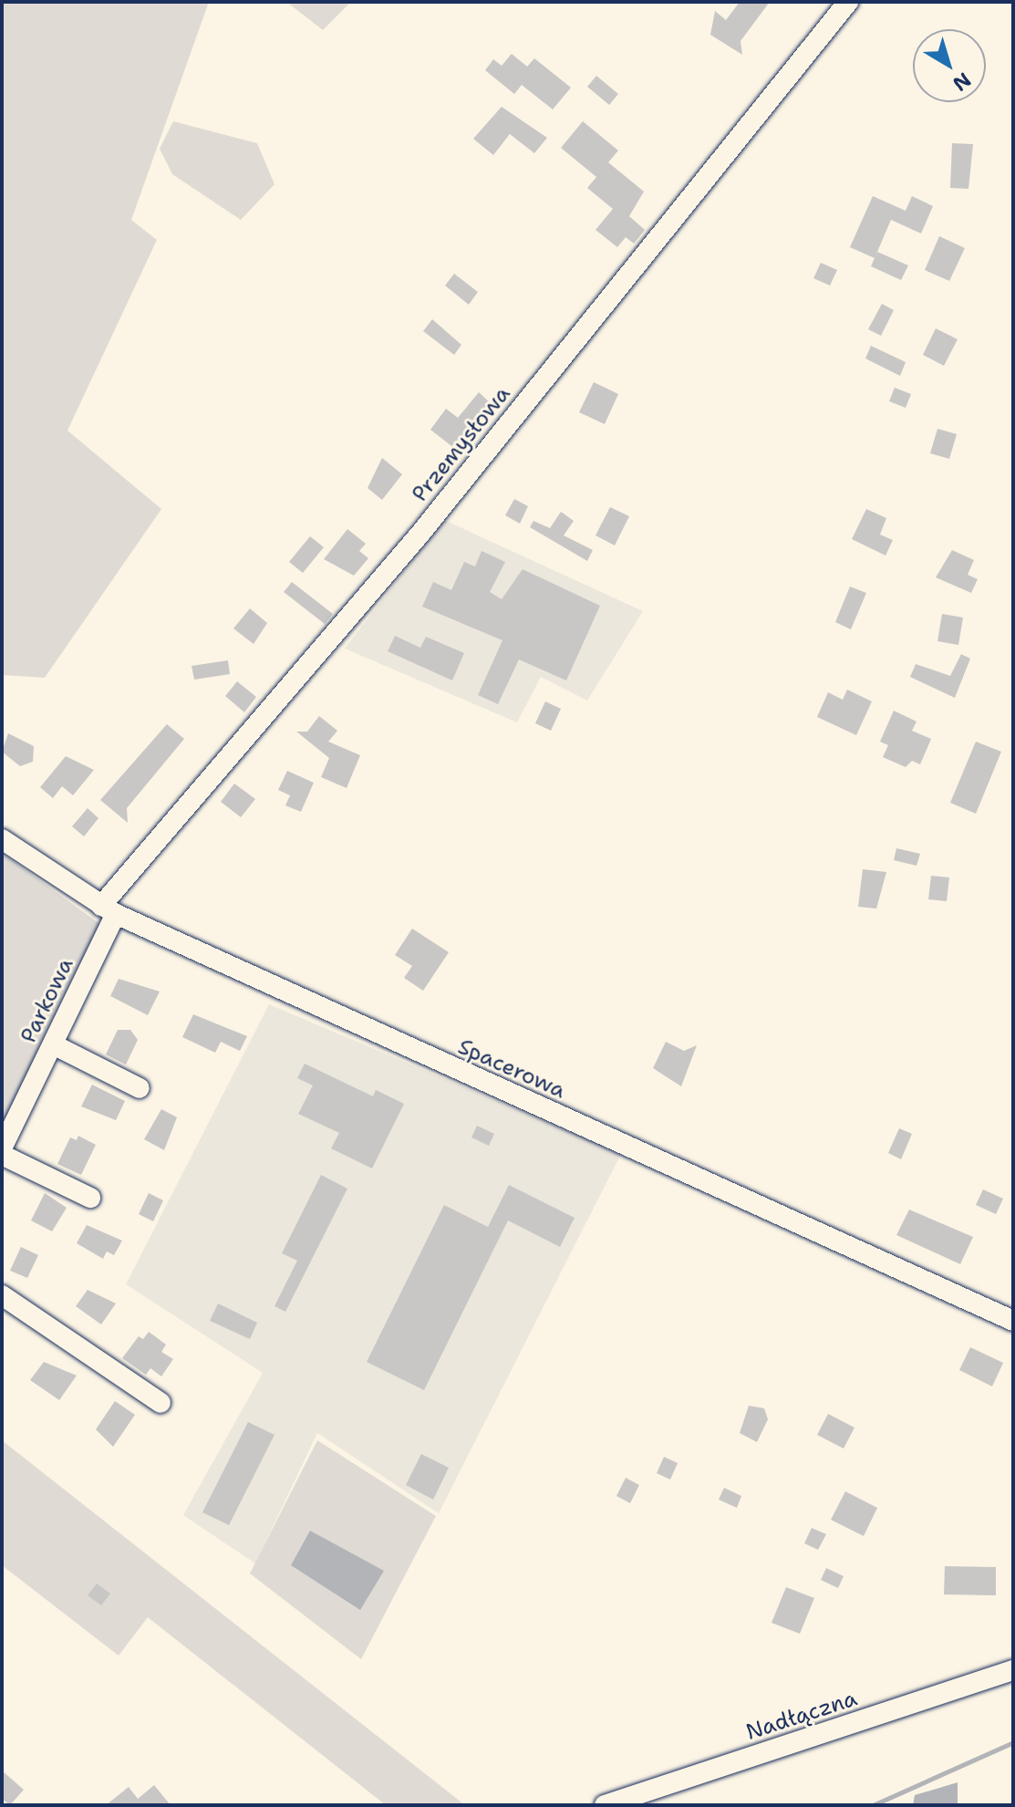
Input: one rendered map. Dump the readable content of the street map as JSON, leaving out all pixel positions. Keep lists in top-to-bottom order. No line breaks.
{"streets":{"street":["Przemysłowa","Parkowa","Spacerowa","Nadłączna"]},"crossings":[["Przemysłowa","Parkowa"],["Przemysłowa","Spacerowa"],["Parkowa","Spacerowa"]],"north":"bottom right"}
